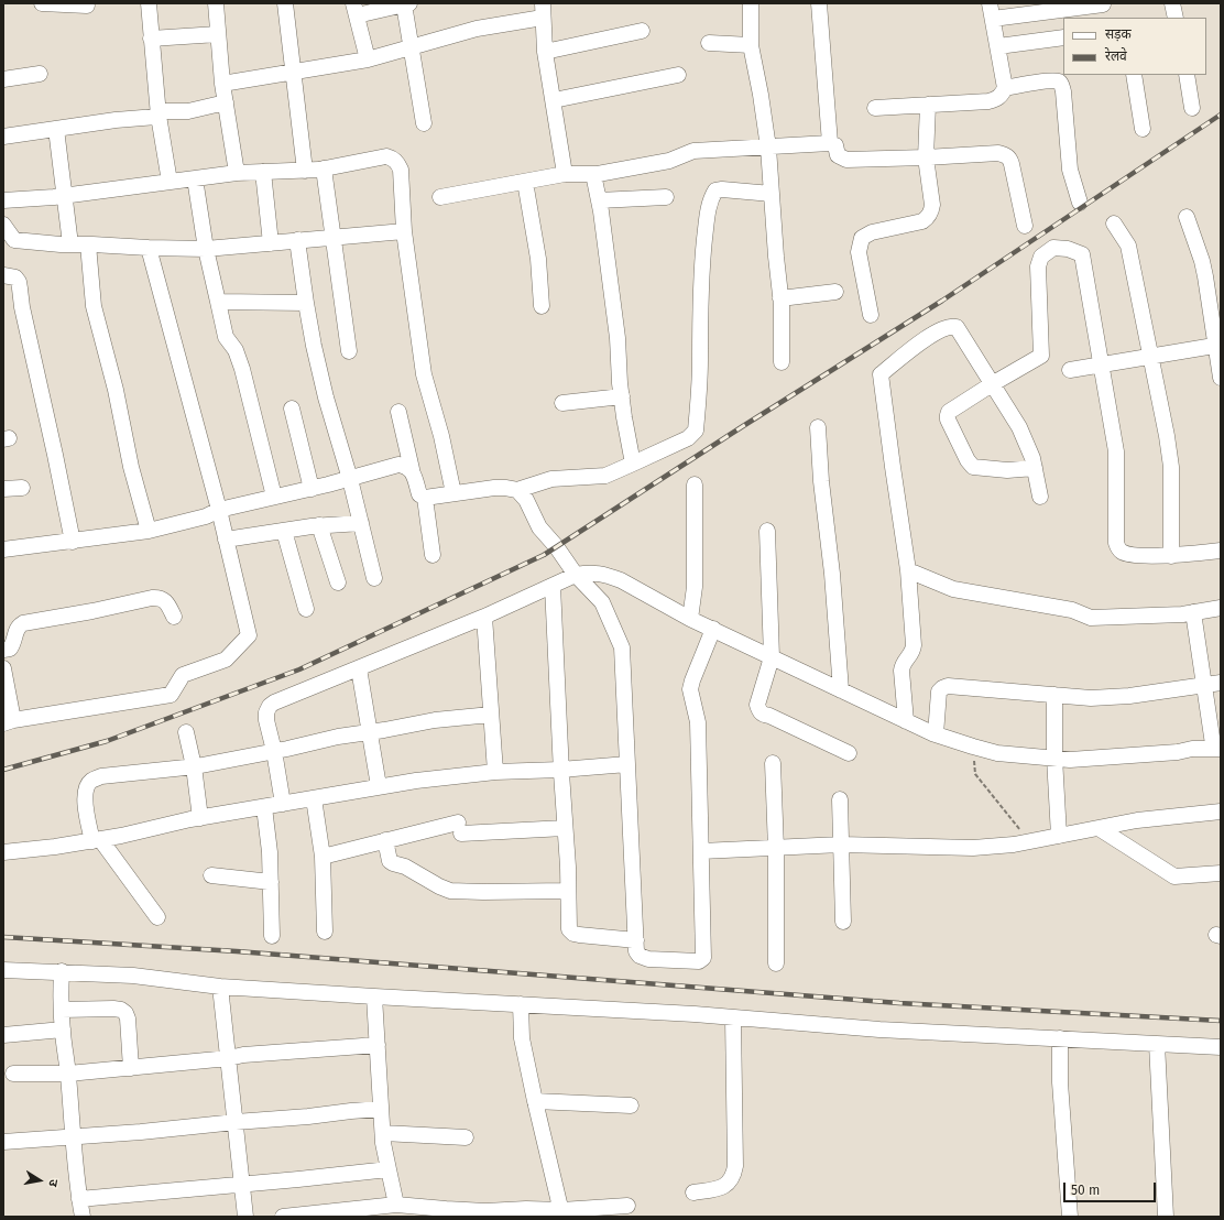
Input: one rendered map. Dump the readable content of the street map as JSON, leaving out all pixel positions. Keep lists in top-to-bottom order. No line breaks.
{"legend":["सड़क","रेलवे"],"scale_bar":"50 m","north":"right"}
